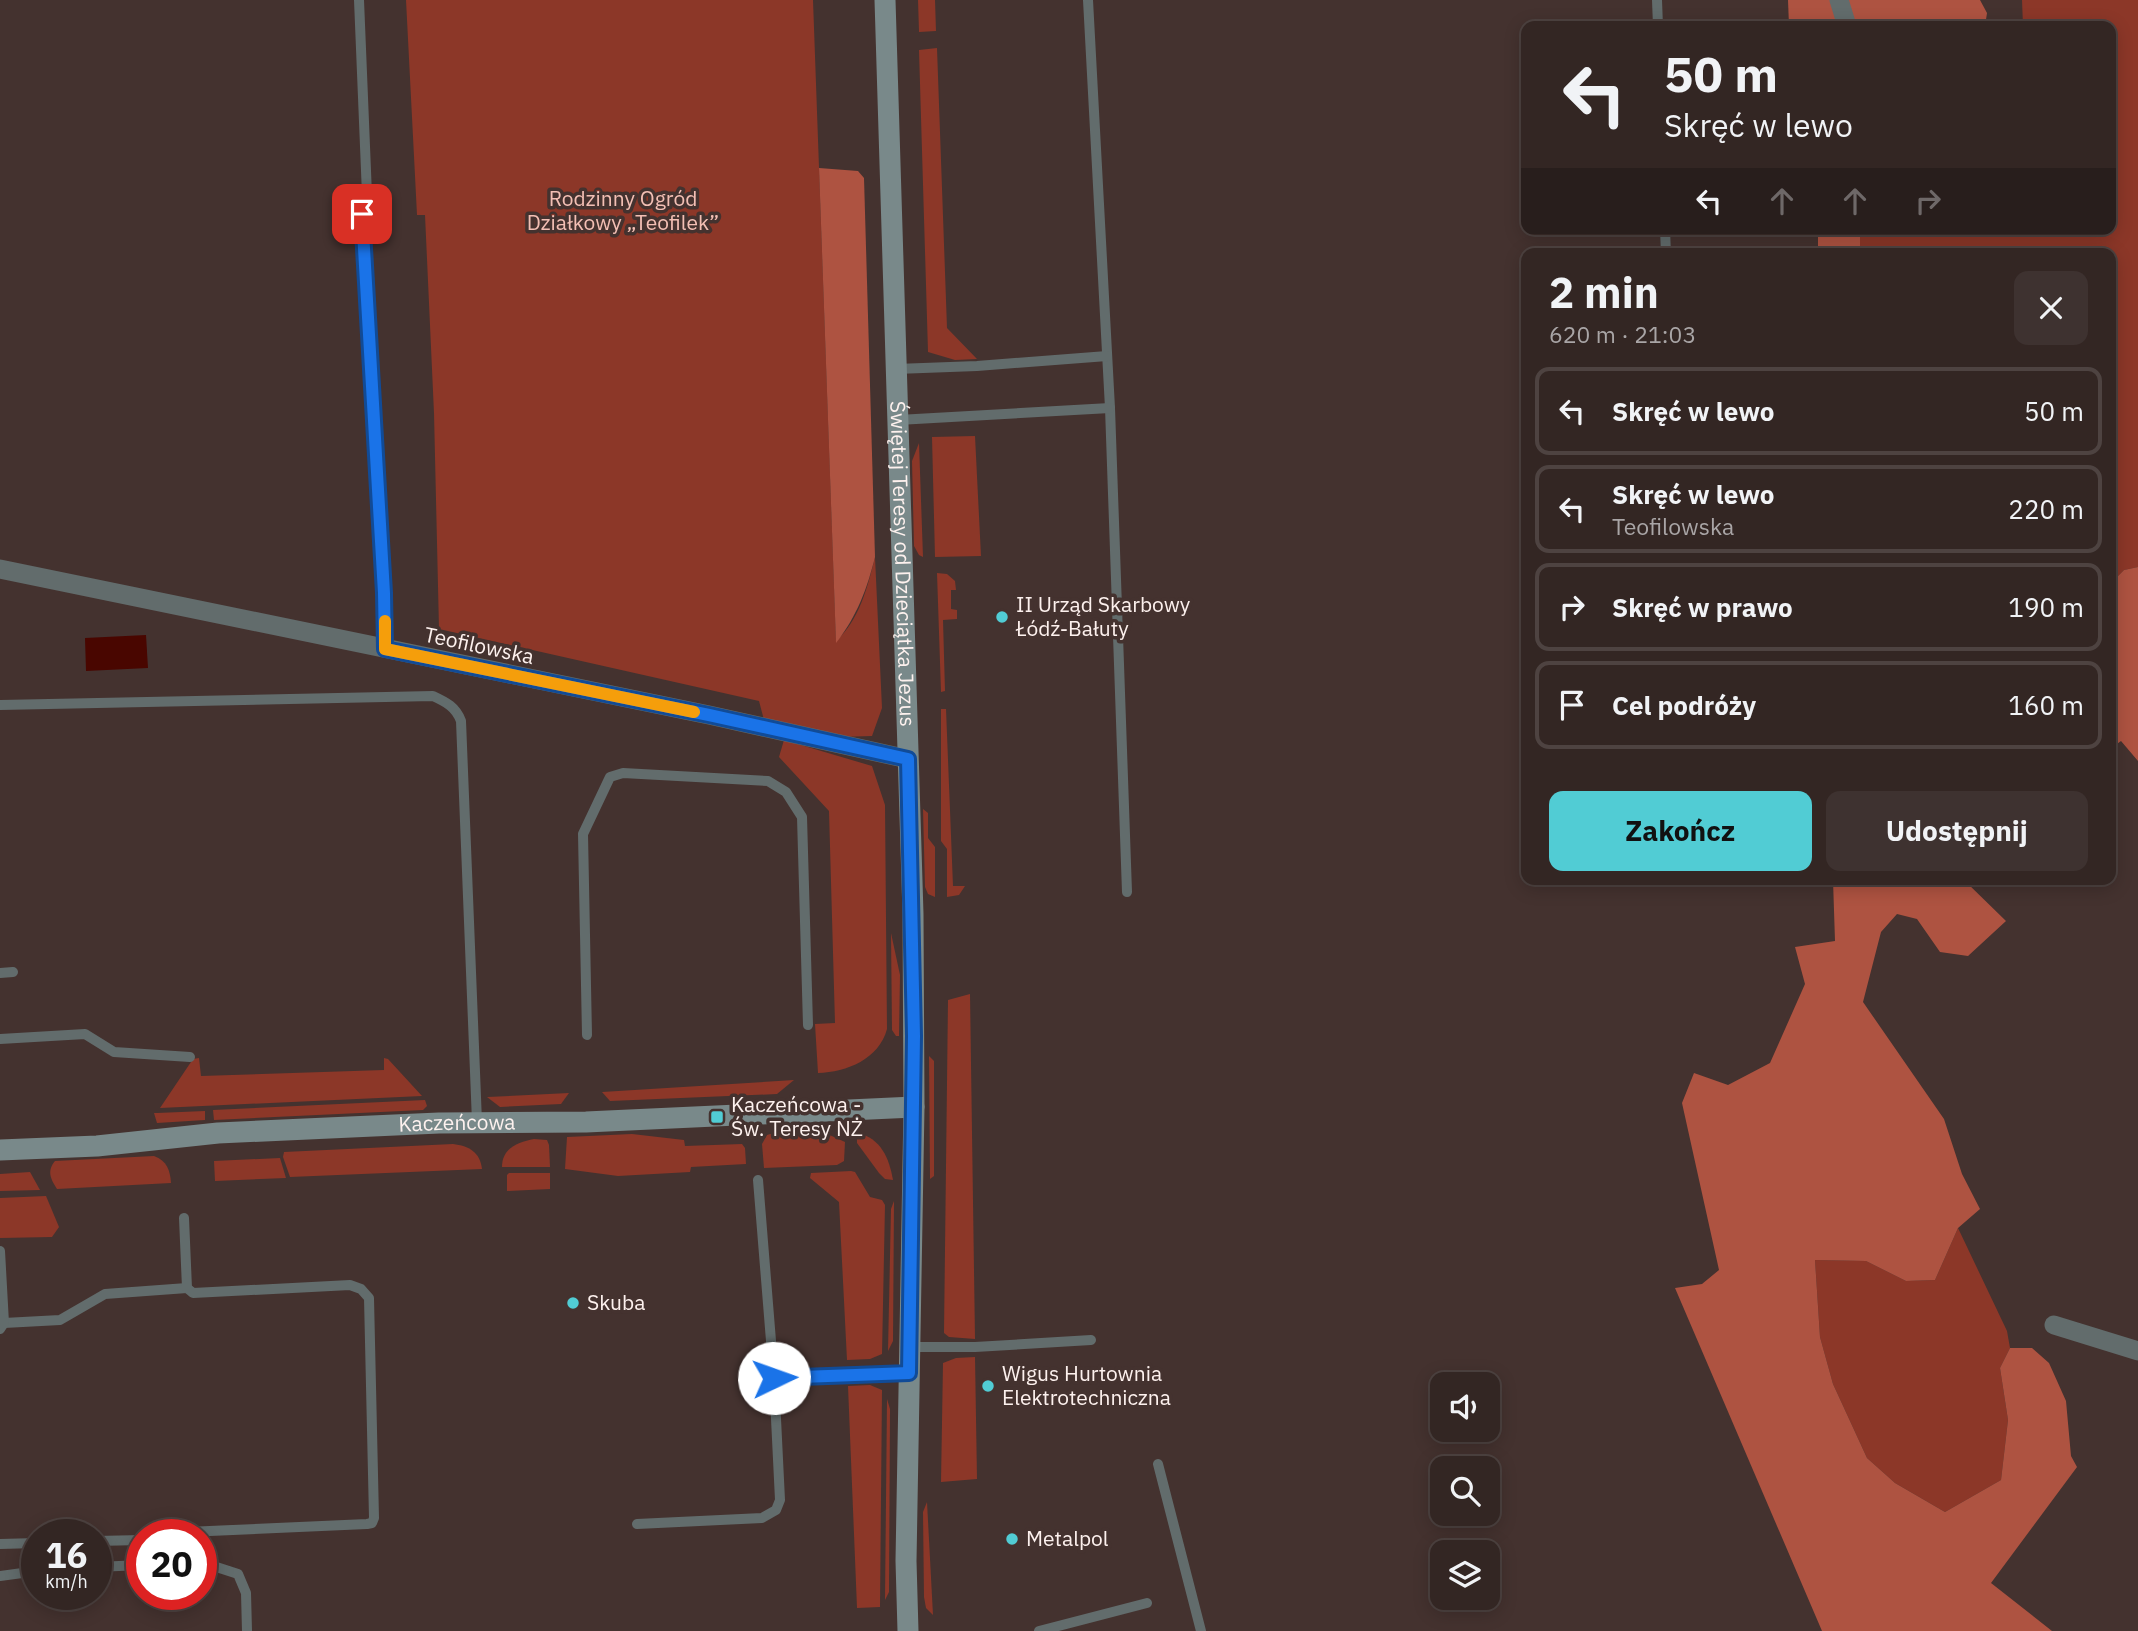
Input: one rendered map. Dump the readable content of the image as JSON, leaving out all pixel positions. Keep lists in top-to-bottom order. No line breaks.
{"streets":{"street":["Świętej Teresy od Dzieciątka Jezus","Teofilowska","Kaczeńcowa"]},"crossings":[["Świętej Teresy od Dzieciątka Jezus","Teofilowska"],["Świętej Teresy od Dzieciątka Jezus","Kaczeńcowa"]],"parks":["Rodzinny Ogród Działkowy „Teofilek”"],"places":{"other":["II Urząd Skarbowy Łódź-Bałuty","Skuba","Wigus Hurtownia Elektrotechniczna","Metalpol"],"transit":["Kaczeńcowa - Św. Teresy NŻ"]},"page":{"turn":["50 m","Skręć w lewo"],"heading":["2 min","620 m · 21:03"],"list":[{"name":"Skręć w lewo","value":"50 m"},{"name":"Skręć w lewo","note":"Teofilowska","value":"220 m"},{"name":"Skręć w prawo","value":"190 m"},{"name":"Cel podróży","value":"160 m"}],"buttons":["Zakończ","Udostępnij"],"speed":"16 km/h","limit":"20"}}
